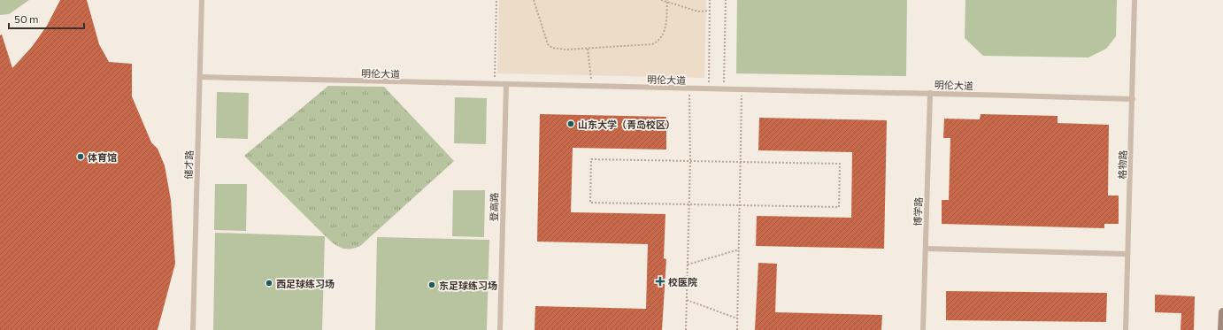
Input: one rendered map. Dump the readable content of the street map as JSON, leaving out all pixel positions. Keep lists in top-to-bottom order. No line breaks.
{"streets":{"lane":["明伦大道","储才路","格物路","登高路","博学路"]},"crossings":[["明伦大道","储才路"],["明伦大道","格物路"],["明伦大道","登高路"],["明伦大道","博学路"]],"places":{"other":["山东大学（青岛校区）","体育馆","西足球练习场","东足球练习场"],"health":["校医院"]},"scale_bar":"50 m"}
